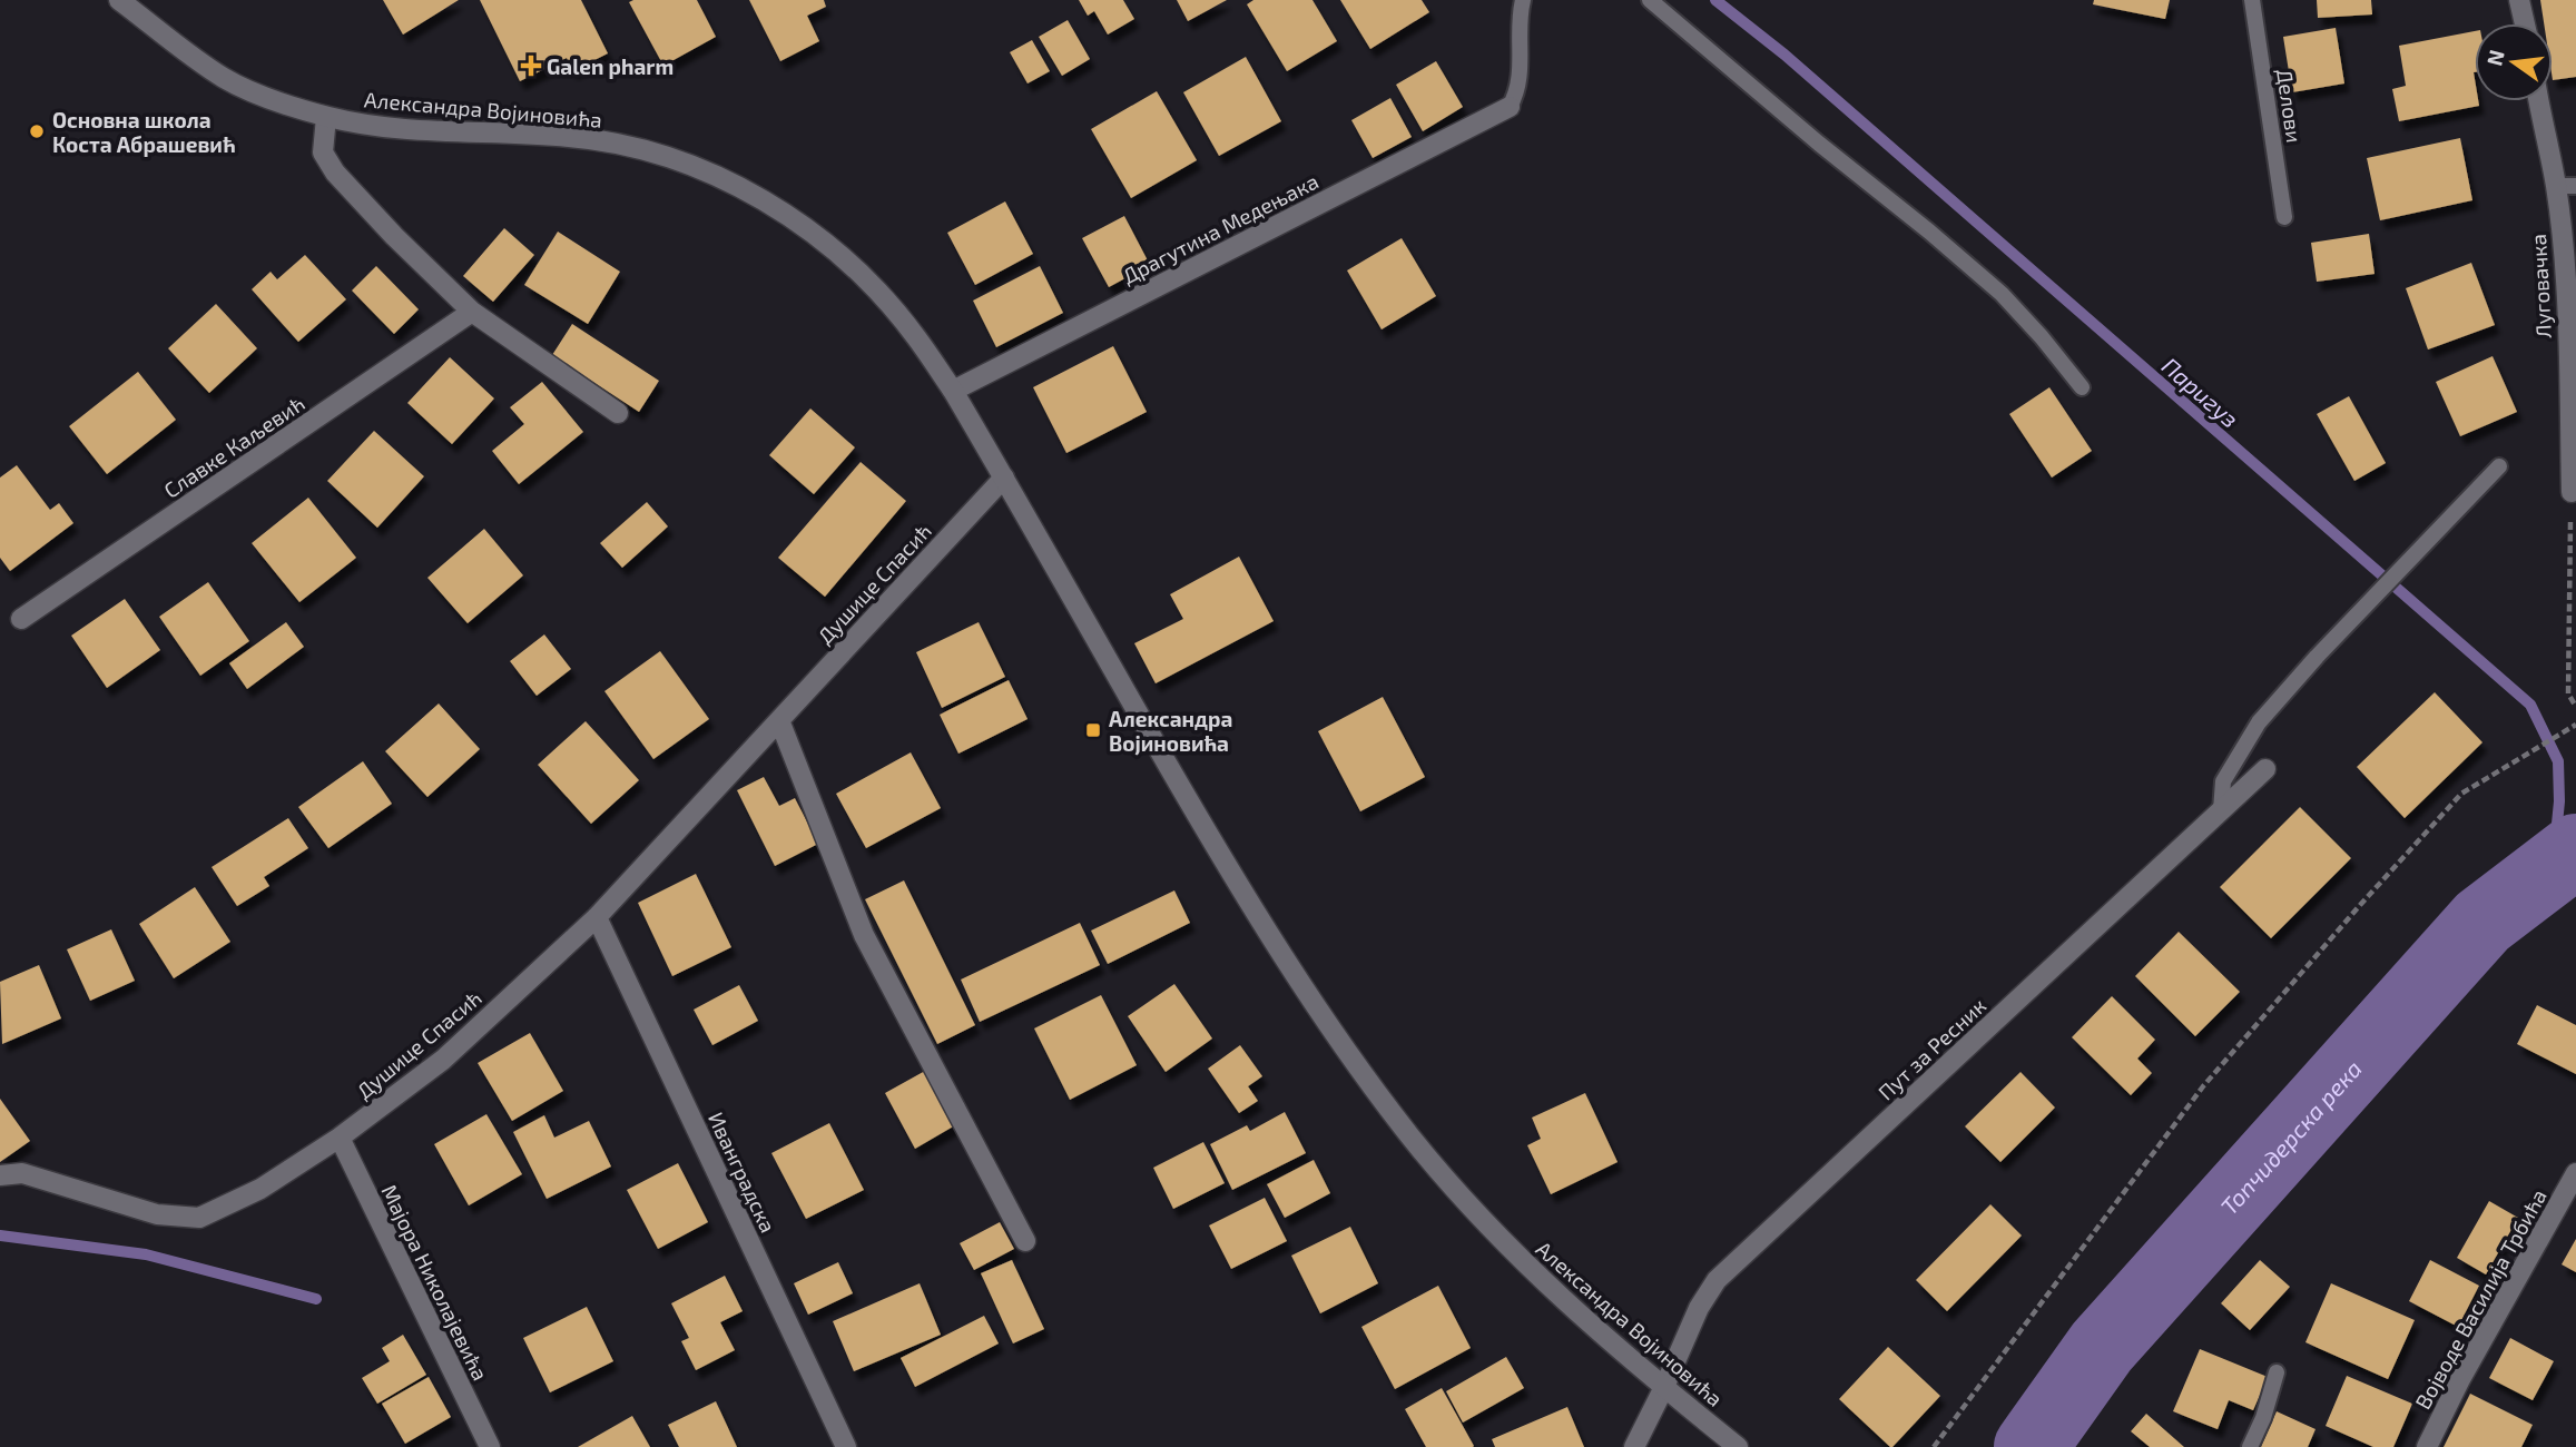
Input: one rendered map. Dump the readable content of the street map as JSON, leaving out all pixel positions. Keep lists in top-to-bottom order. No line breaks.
{"streets":{"street":["Александра Војиновића","Драгутина Медењака","Луговачка","Славке Каљевић","Душице Спасић","Пут за Ресник","Иванградска","Мајора Николајевића","Војводе Василија Трбића"],"lane":["Делови"]},"crossings":[["Александра Војиновића","Драгутина Медењака"],["Александра Војиновића","Душице Спасић"],["Александра Војиновића","Пут за Ресник"],["Душице Спасић","Иванградска"],["Душице Спасић","Мајора Николајевића"]],"water":["Паригуз","Топчидерска река"],"places":{"health":["Galen pharm"],"other":["Основна школа Коста Абрашевић"],"transit":["Александра Војиновића"]},"north":"left"}
